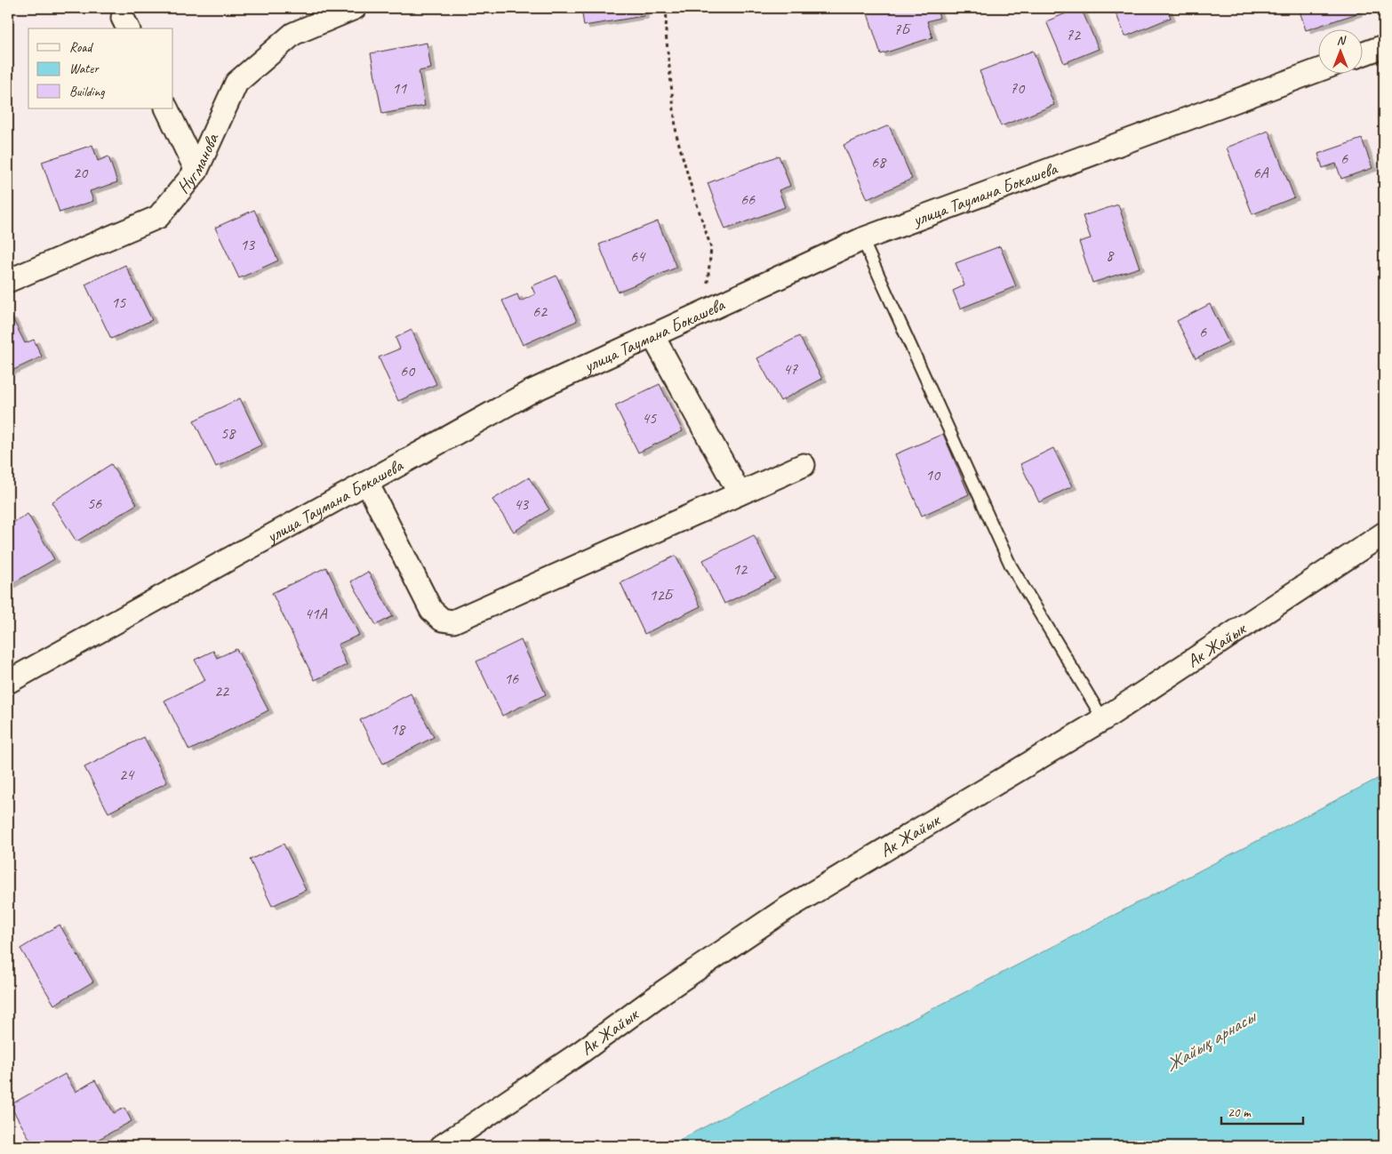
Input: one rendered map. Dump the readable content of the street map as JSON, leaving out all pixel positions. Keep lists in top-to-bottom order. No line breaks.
{"streets":{"street":["Нугманова","улица Таумана Бокашева","Ак Жайык"]},"water":["Жайық арнасы"],"house_numbers":["7Б","72","11","70","6","68","20","6А","66","13","8","64","15","62","6","47","60","45","58","10","56","43","12","12Б","41А","16","22","18","24"],"legend":["Road","Water","Building"],"scale_bar":"20 m","north":"top"}
